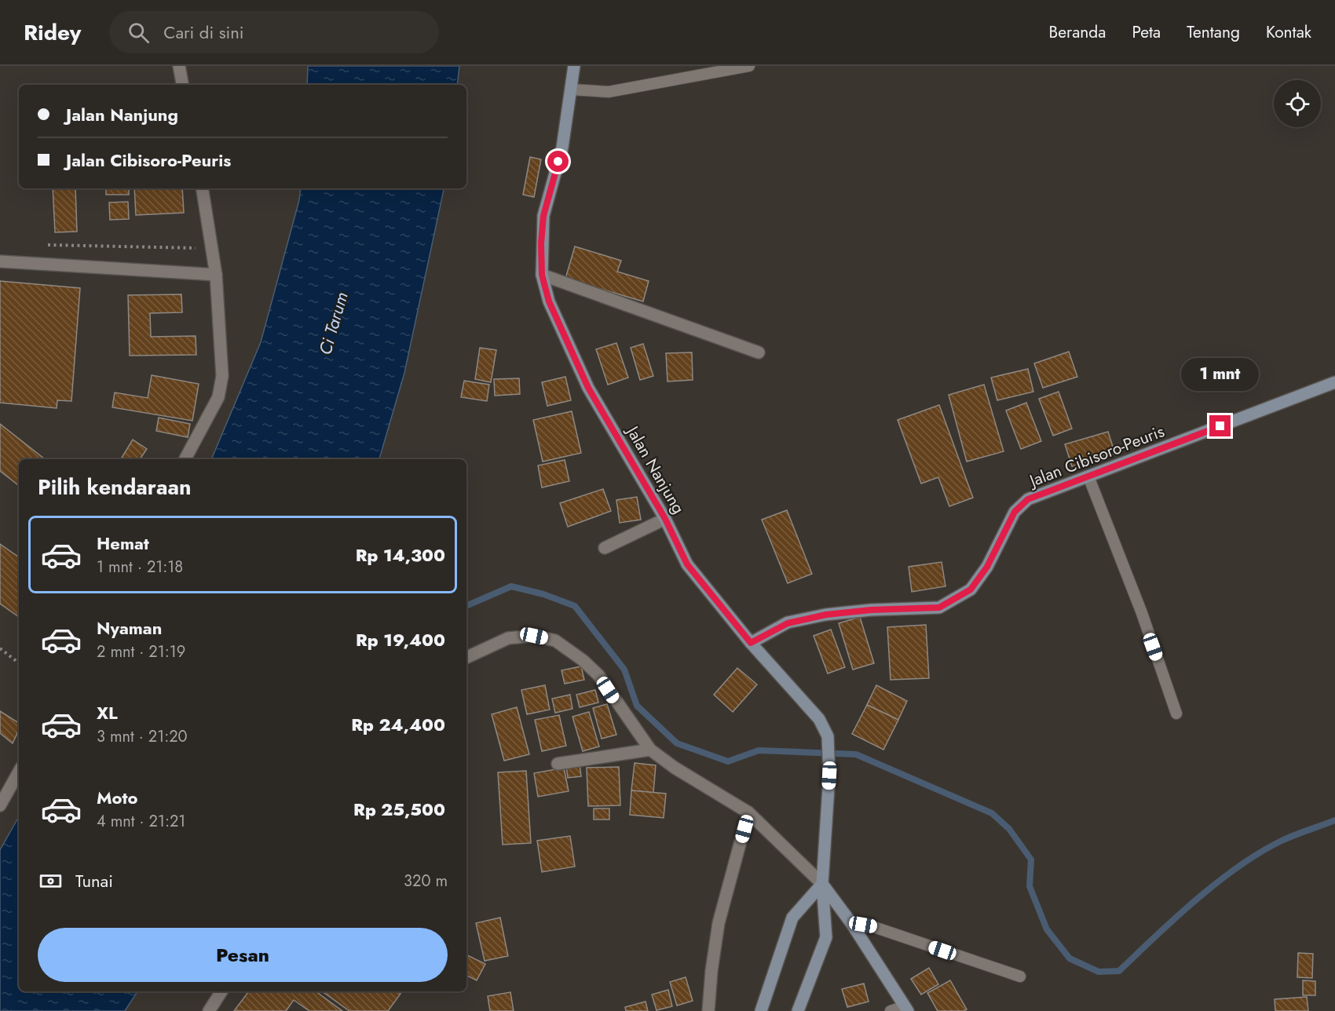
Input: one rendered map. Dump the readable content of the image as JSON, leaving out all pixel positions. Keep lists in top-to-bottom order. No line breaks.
{"streets":{"main road":["Jalan Cibisoro-Peuris","Jalan Nanjung"]},"crossings":[["Jalan Cibisoro-Peuris","Jalan Nanjung"]],"water":["Ci Tarum"],"page":{"header":"Ridey","search":"Cari di sini","nav":["Beranda","Peta","Tentang","Kontak"],"banner":["Jalan Nanjung","Jalan Cibisoro-Peuris"],"bubble":"1 mnt","heading":"Pilih kendaraan","list":[{"name":"Hemat","note":"1 mnt · 21:18","value":"Rp 14,300"},{"name":"Nyaman","note":"2 mnt · 21:19","value":"Rp 19,400"},{"name":"XL","note":"3 mnt · 21:20","value":"Rp 24,400"},{"name":"Moto","note":"4 mnt · 21:21","value":"Rp 25,500"}],"pay":["Tunai","320 m"],"buttons":"Pesan"}}
